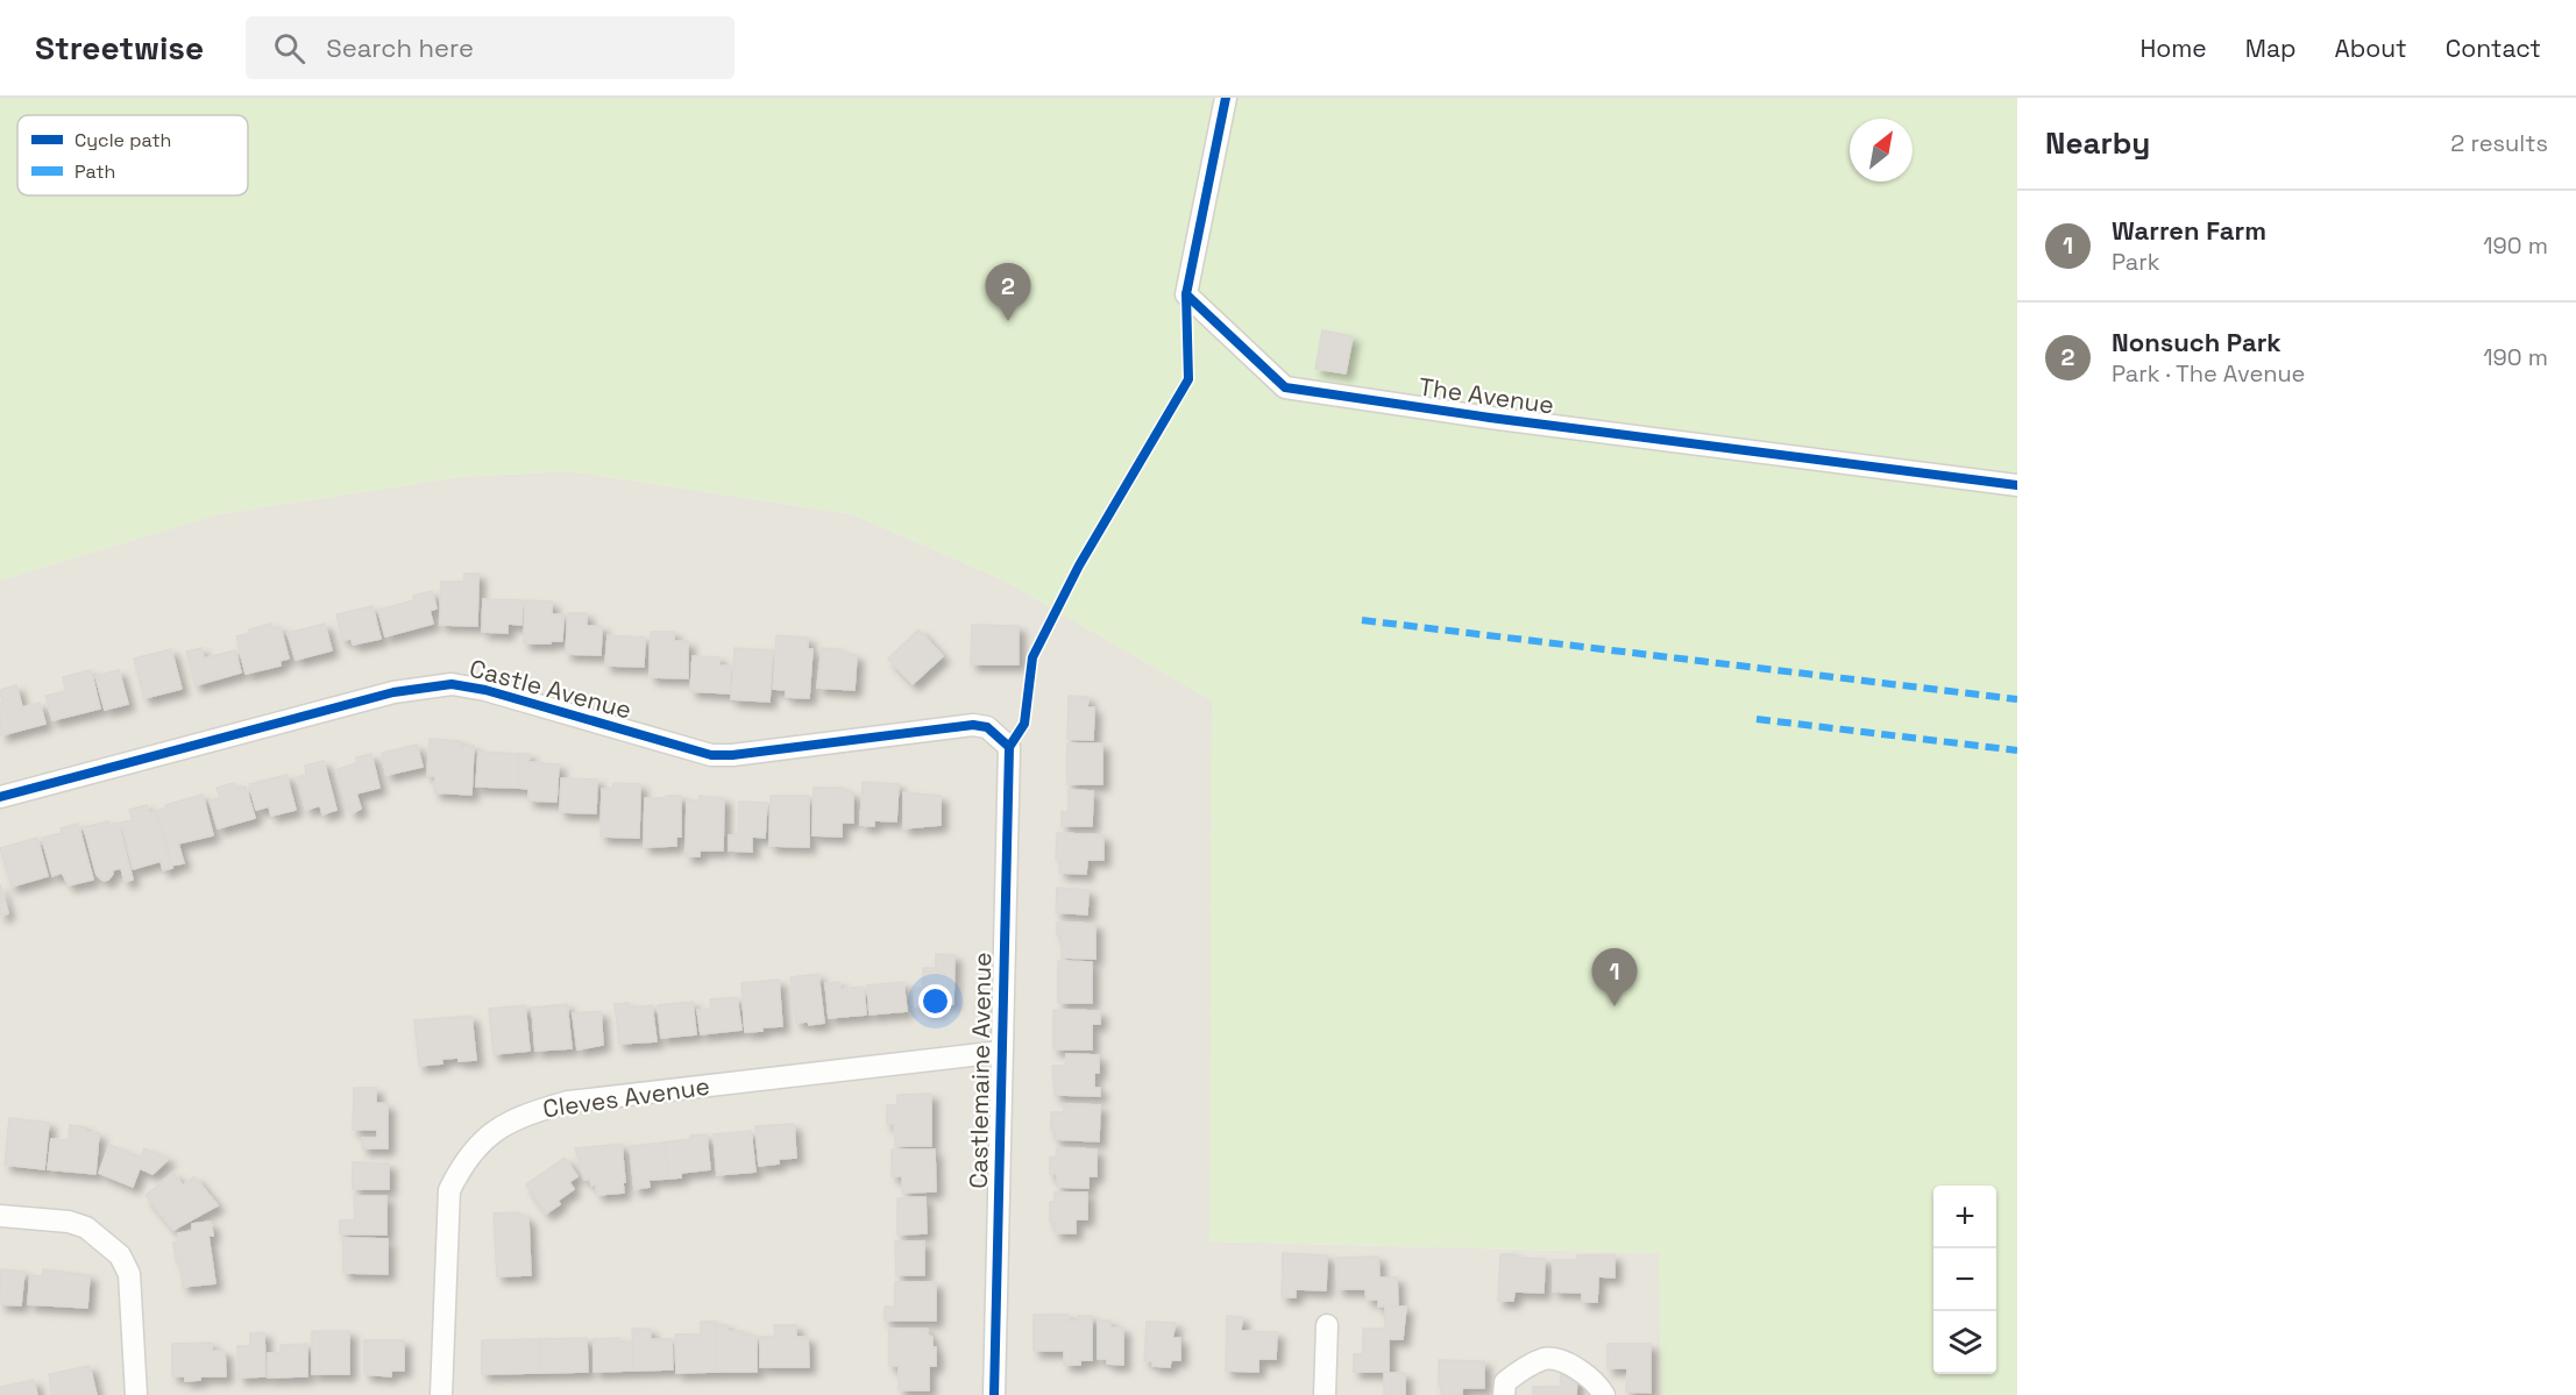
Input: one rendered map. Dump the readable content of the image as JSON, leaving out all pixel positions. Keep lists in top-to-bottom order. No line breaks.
{"streets":{"street":["The Avenue","Castle Avenue","Castlemaine Avenue","Cleves Avenue"]},"crossings":[["Castle Avenue","Castlemaine Avenue"],["Castlemaine Avenue","Cleves Avenue"]],"legend":["Cycle path","Path"],"north":"top right","page":{"header":"Streetwise","search":"Search here","nav":["Home","Map","About","Contact"],"heading":["Nearby","2 results"],"list":[{"mark":"1","name":"Warren Farm","note":"Park","value":"190 m"},{"mark":"2","name":"Nonsuch Park","note":"Park · The Avenue","value":"190 m"}],"pins":["2","1"],"map_buttons":["+","−"]}}
